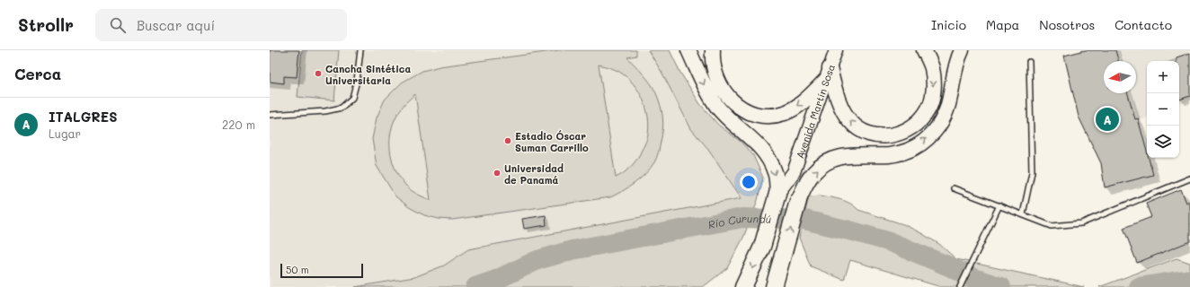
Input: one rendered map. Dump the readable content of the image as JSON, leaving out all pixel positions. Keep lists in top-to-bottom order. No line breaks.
{"streets":{"main road":["Avenida Martín Sosa"]},"water":["Río Curundú"],"places":["Cancha Sintética Universitaria","Estadio Óscar Suman Carrillo","Universidad de Panamá"],"scale_bar":"50 m","north":"left","page":{"header":"Strollr","search":"Buscar aquí","nav":["Inicio","Mapa","Nosotros","Contacto"],"heading":"Cerca","map_buttons":["+","−"],"list":[{"mark":"A","name":"ITALGRES","note":"Lugar","value":"220 m"}],"pins":"A","scale":"50 m"}}
